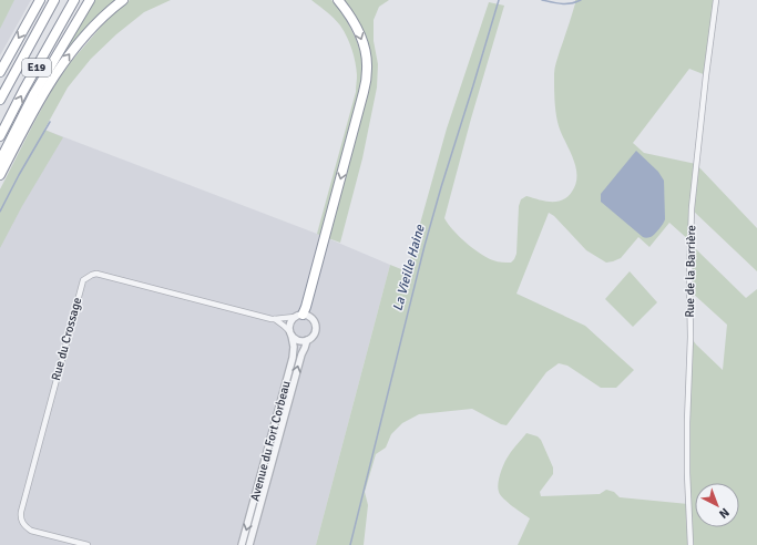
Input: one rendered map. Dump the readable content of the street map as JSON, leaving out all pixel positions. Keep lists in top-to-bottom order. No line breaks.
{"streets":{"highway":["E19"],"street":["Rue de la Barrière","Rue du Crossage","Avenue du Fort Corbeau"]},"water":["La Vieille Haine"],"north":"bottom right"}
